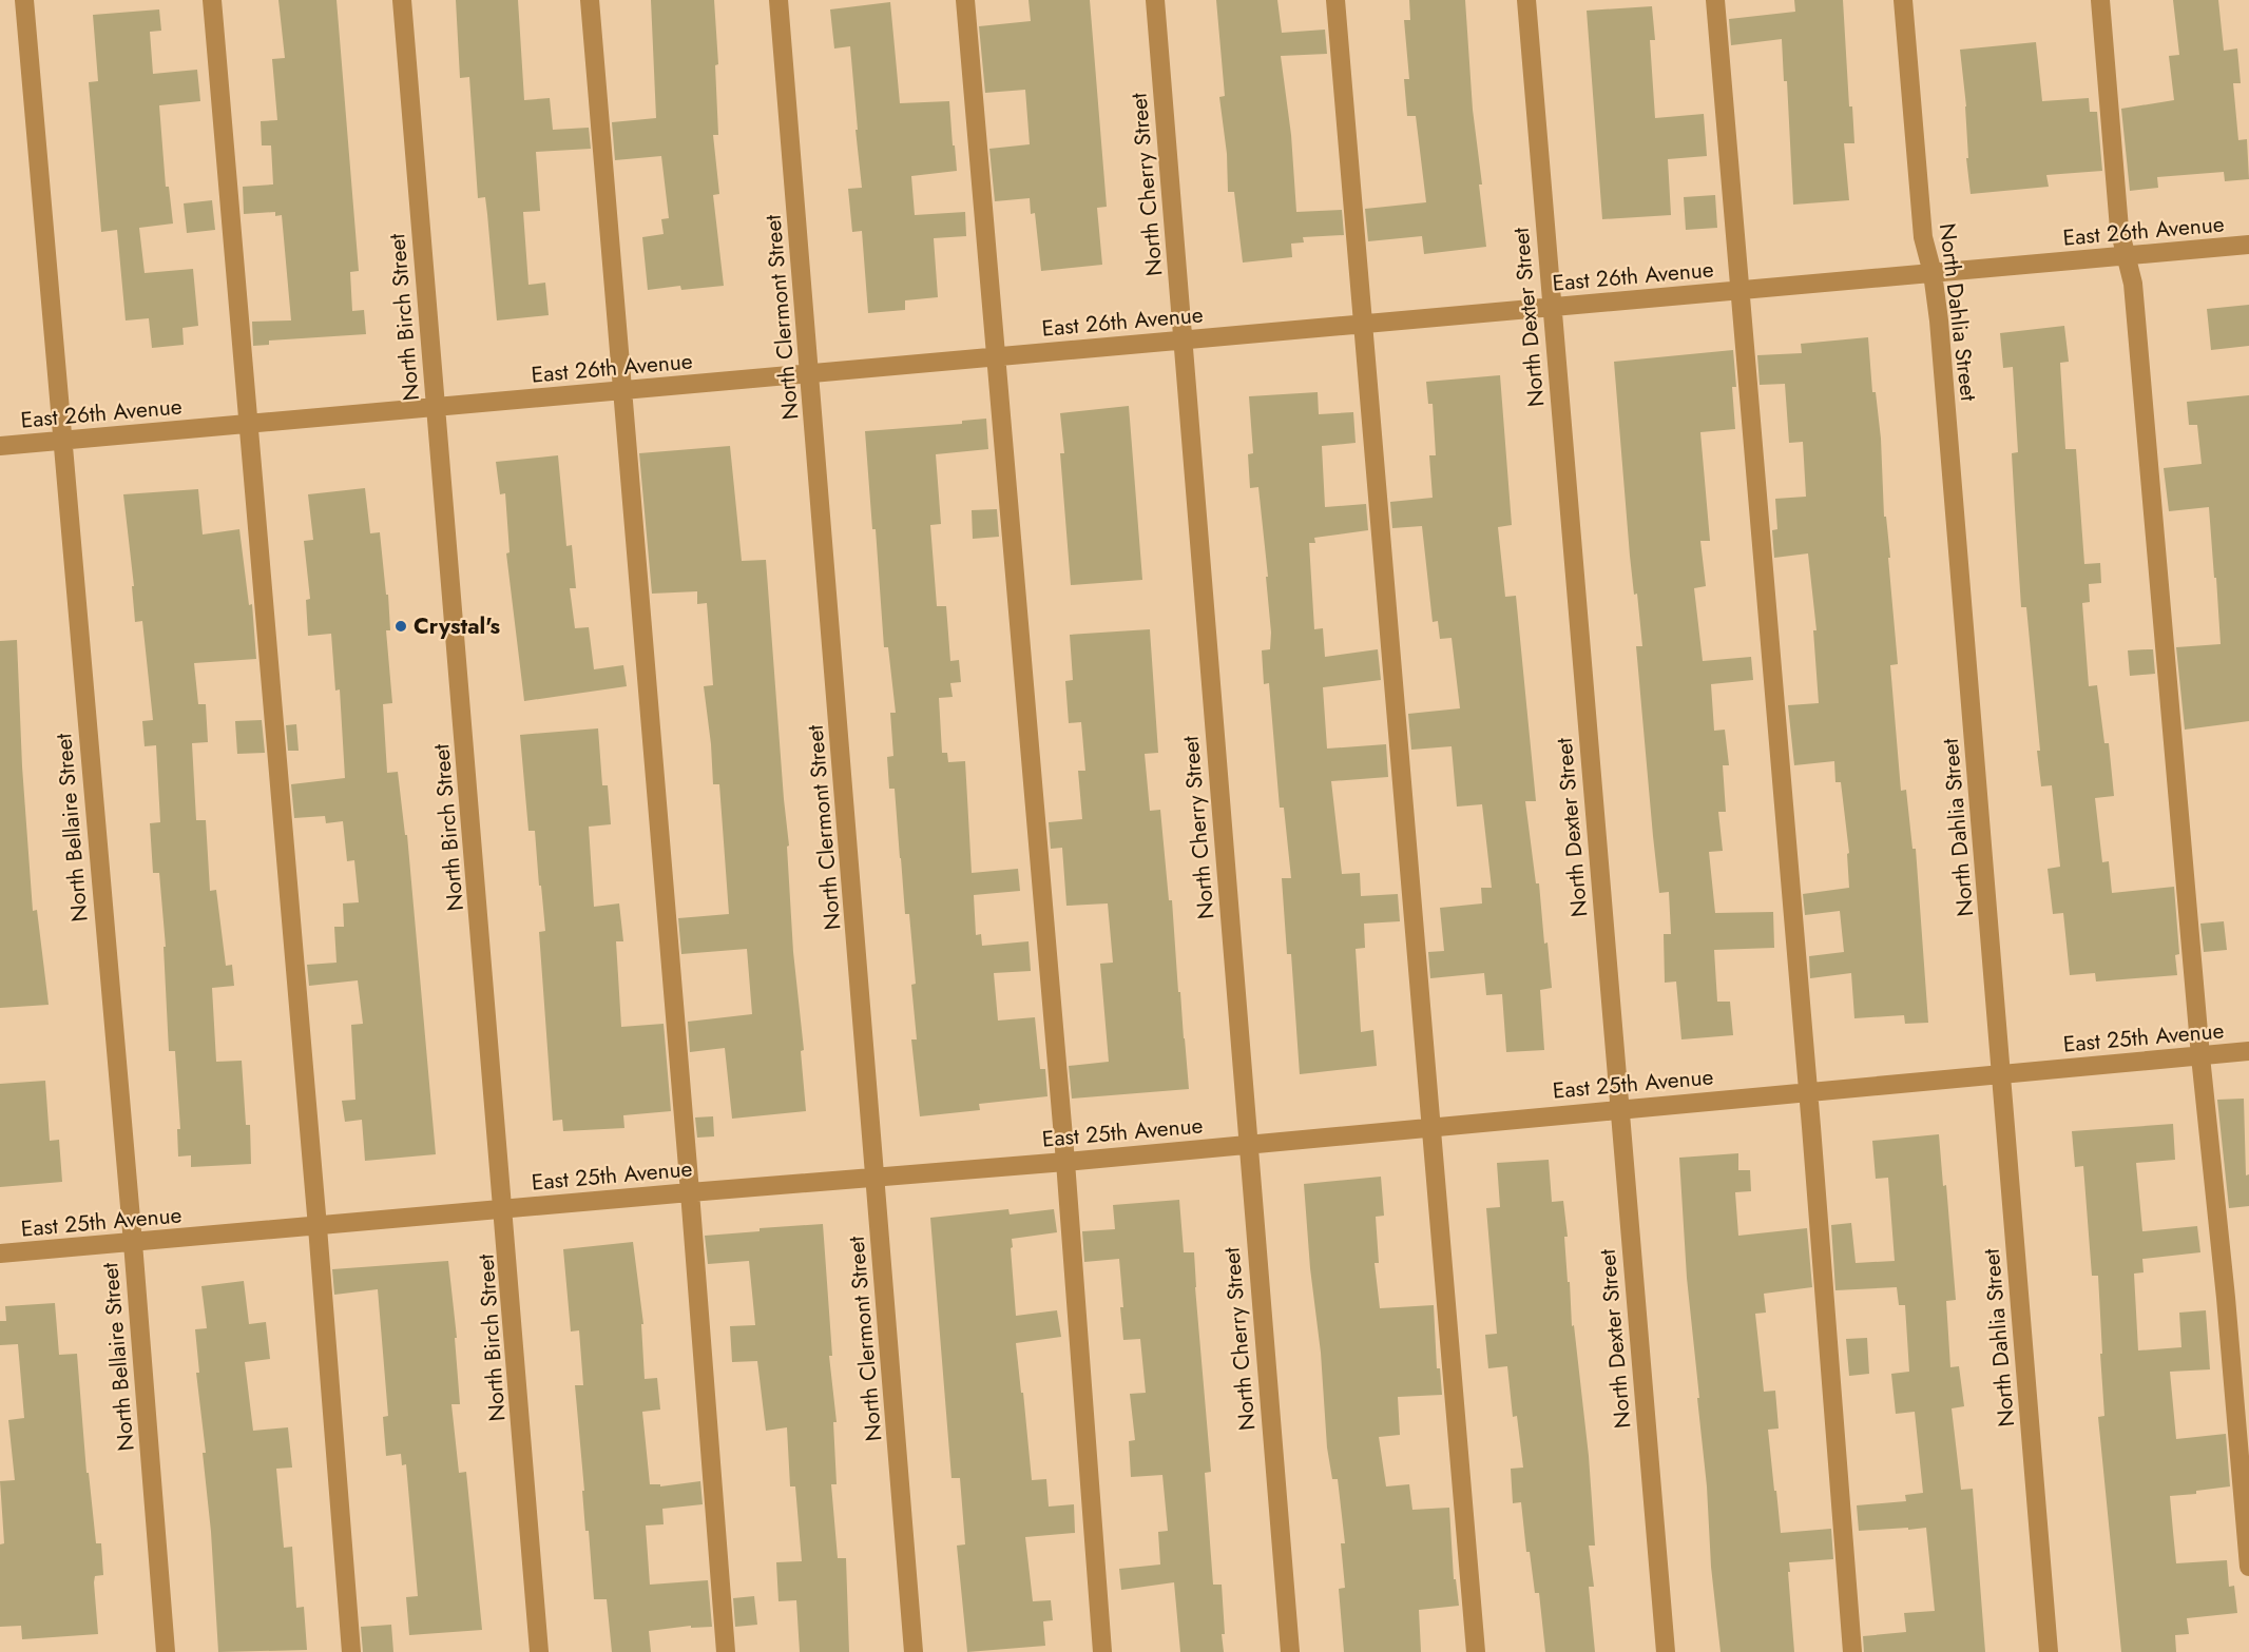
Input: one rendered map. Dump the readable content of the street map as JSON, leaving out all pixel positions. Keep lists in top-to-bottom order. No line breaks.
{"streets":{"street":["North Cherry Street","East 26th Avenue","North Dahlia Street","North Birch Street","North Clermont Street","North Dexter Street","North Bellaire Street","East 25th Avenue"]},"crossings":[["North Cherry Street","East 26th Avenue"],["North Cherry Street","East 25th Avenue"],["East 26th Avenue","North Dahlia Street"],["East 26th Avenue","North Birch Street"],["East 26th Avenue","North Clermont Street"],["East 26th Avenue","North Dexter Street"],["East 26th Avenue","North Bellaire Street"],["North Dahlia Street","East 25th Avenue"],["North Birch Street","East 25th Avenue"],["North Clermont Street","East 25th Avenue"],["North Dexter Street","East 25th Avenue"],["North Bellaire Street","East 25th Avenue"]],"places":["Crystal's"]}
